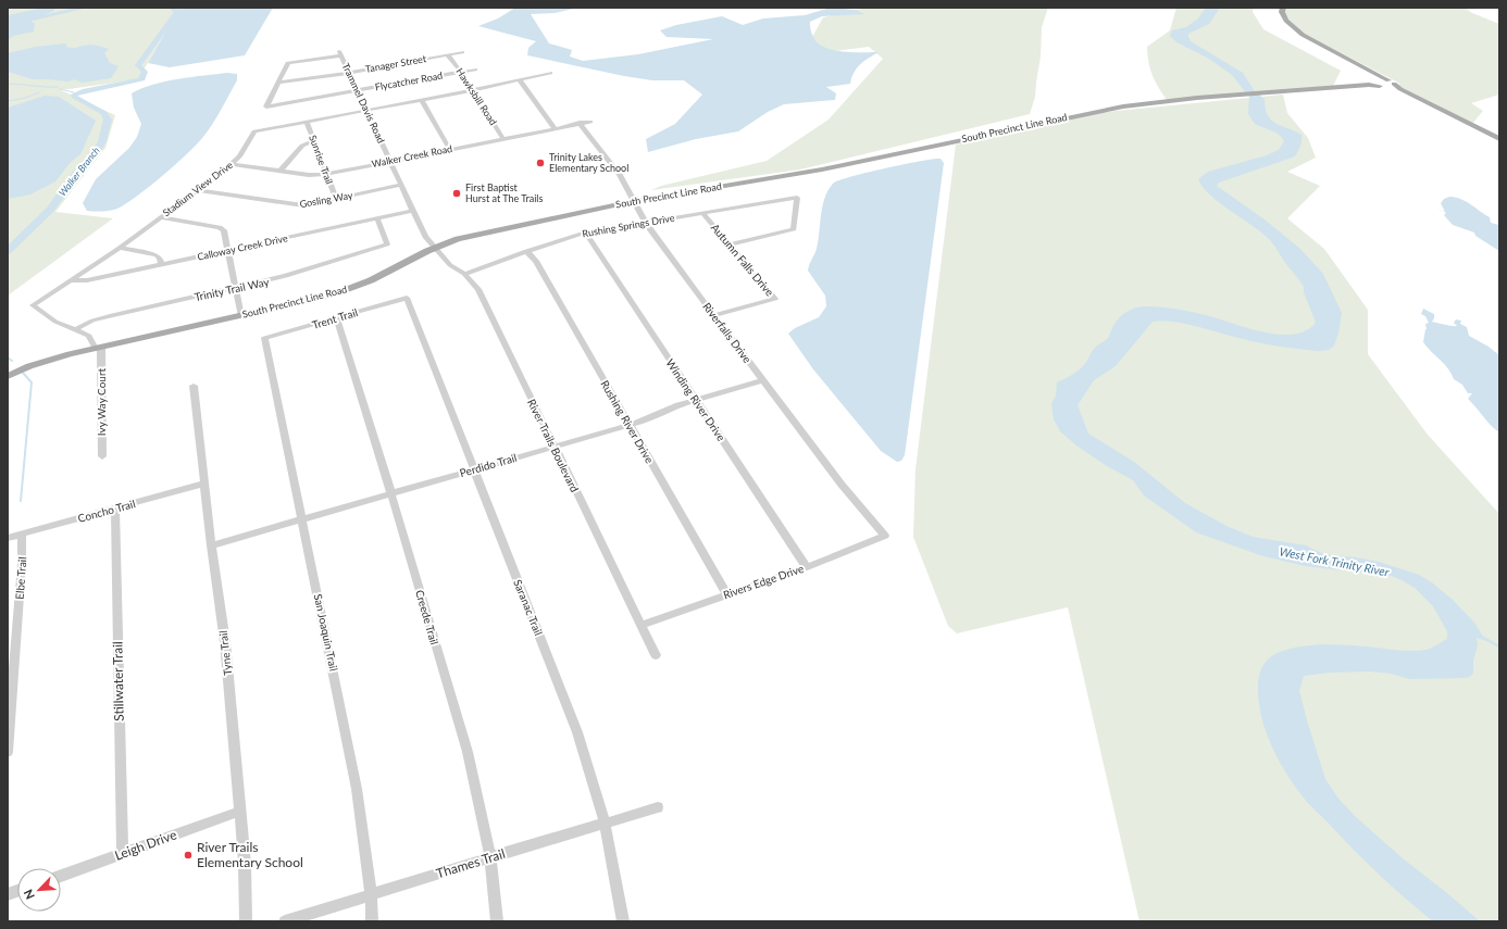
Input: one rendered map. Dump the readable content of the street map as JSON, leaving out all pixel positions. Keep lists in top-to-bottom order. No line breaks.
{"streets":{"main road":["South Precinct Line Road"],"street":["Tanager Street","Flycatcher Road","Hawksbill Road","Trammel Davis Road","Walker Creek Road","Sunrise Trail","Stadium View Drive","Gosling Way","Rushing Springs Drive","Calloway Creek Drive","Autumn Falls Drive","Trinity Trail Way","Trent Trail","Riverfalls Drive","Winding River Drive","Ivy Way Court","Rushing River Drive","River Trails Boulevard","Perdido Trail","Concho Trail","Elbe Trail","Rivers Edge Drive","Saranac Trail","Creede Trail","San Joaquin Trail","Tyne Trail","Stillwater Trail","Leigh Drive","Thames Trail"]},"crossings":[["Tanager Street","Flycatcher Road"],["Tanager Street","Hawksbill Road"],["Tanager Street","Trammel Davis Road"],["Flycatcher Road","Hawksbill Road"],["Flycatcher Road","Trammel Davis Road"],["Hawksbill Road","Walker Creek Road"],["Hawksbill Road","Stadium View Drive"],["Trammel Davis Road","South Precinct Line Road"],["Trammel Davis Road","Walker Creek Road"],["Trammel Davis Road","Stadium View Drive"],["Trammel Davis Road","Gosling Way"],["Trammel Davis Road","Calloway Creek Drive"],["Trammel Davis Road","River Trails Boulevard"],["South Precinct Line Road","Stadium View Drive"],["South Precinct Line Road","Riverfalls Drive"],["South Precinct Line Road","Ivy Way Court"],["South Precinct Line Road","River Trails Boulevard"],["Walker Creek Road","Sunrise Trail"],["Walker Creek Road","Stadium View Drive"],["Walker Creek Road","Riverfalls Drive"],["Sunrise Trail","Stadium View Drive"],["Sunrise Trail","Gosling Way"],["Stadium View Drive","Gosling Way"],["Stadium View Drive","Calloway Creek Drive"],["Stadium View Drive","Trinity Trail Way"],["Stadium View Drive","Ivy Way Court"],["Rushing Springs Drive","Autumn Falls Drive"],["Rushing Springs Drive","Riverfalls Drive"],["Rushing Springs Drive","Winding River Drive"],["Rushing Springs Drive","Rushing River Drive"],["Rushing Springs Drive","River Trails Boulevard"],["Calloway Creek Drive","Trinity Trail Way"],["Autumn Falls Drive","Riverfalls Drive"],["Trent Trail","Saranac Trail"],["Trent Trail","Creede Trail"],["Trent Trail","San Joaquin Trail"],["Riverfalls Drive","Perdido Trail"],["Riverfalls Drive","Rivers Edge Drive"],["Winding River Drive","Perdido Trail"],["Winding River Drive","Rivers Edge Drive"],["Rushing River Drive","Perdido Trail"],["Rushing River Drive","Rivers Edge Drive"],["River Trails Boulevard","Perdido Trail"],["River Trails Boulevard","Rivers Edge Drive"],["Perdido Trail","Saranac Trail"],["Perdido Trail","Creede Trail"],["Perdido Trail","San Joaquin Trail"],["Perdido Trail","Tyne Trail"],["Concho Trail","Elbe Trail"],["Concho Trail","Tyne Trail"],["Concho Trail","Stillwater Trail"],["Saranac Trail","Thames Trail"],["Creede Trail","Thames Trail"],["San Joaquin Trail","Thames Trail"],["Tyne Trail","Leigh Drive"],["Stillwater Trail","Leigh Drive"]],"water":["Walker Branch","West Fork Trinity River"],"places":["Trinity Lakes Elementary School","First Baptist Hurst at The Trails","River Trails Elementary School"],"north":"bottom left"}
